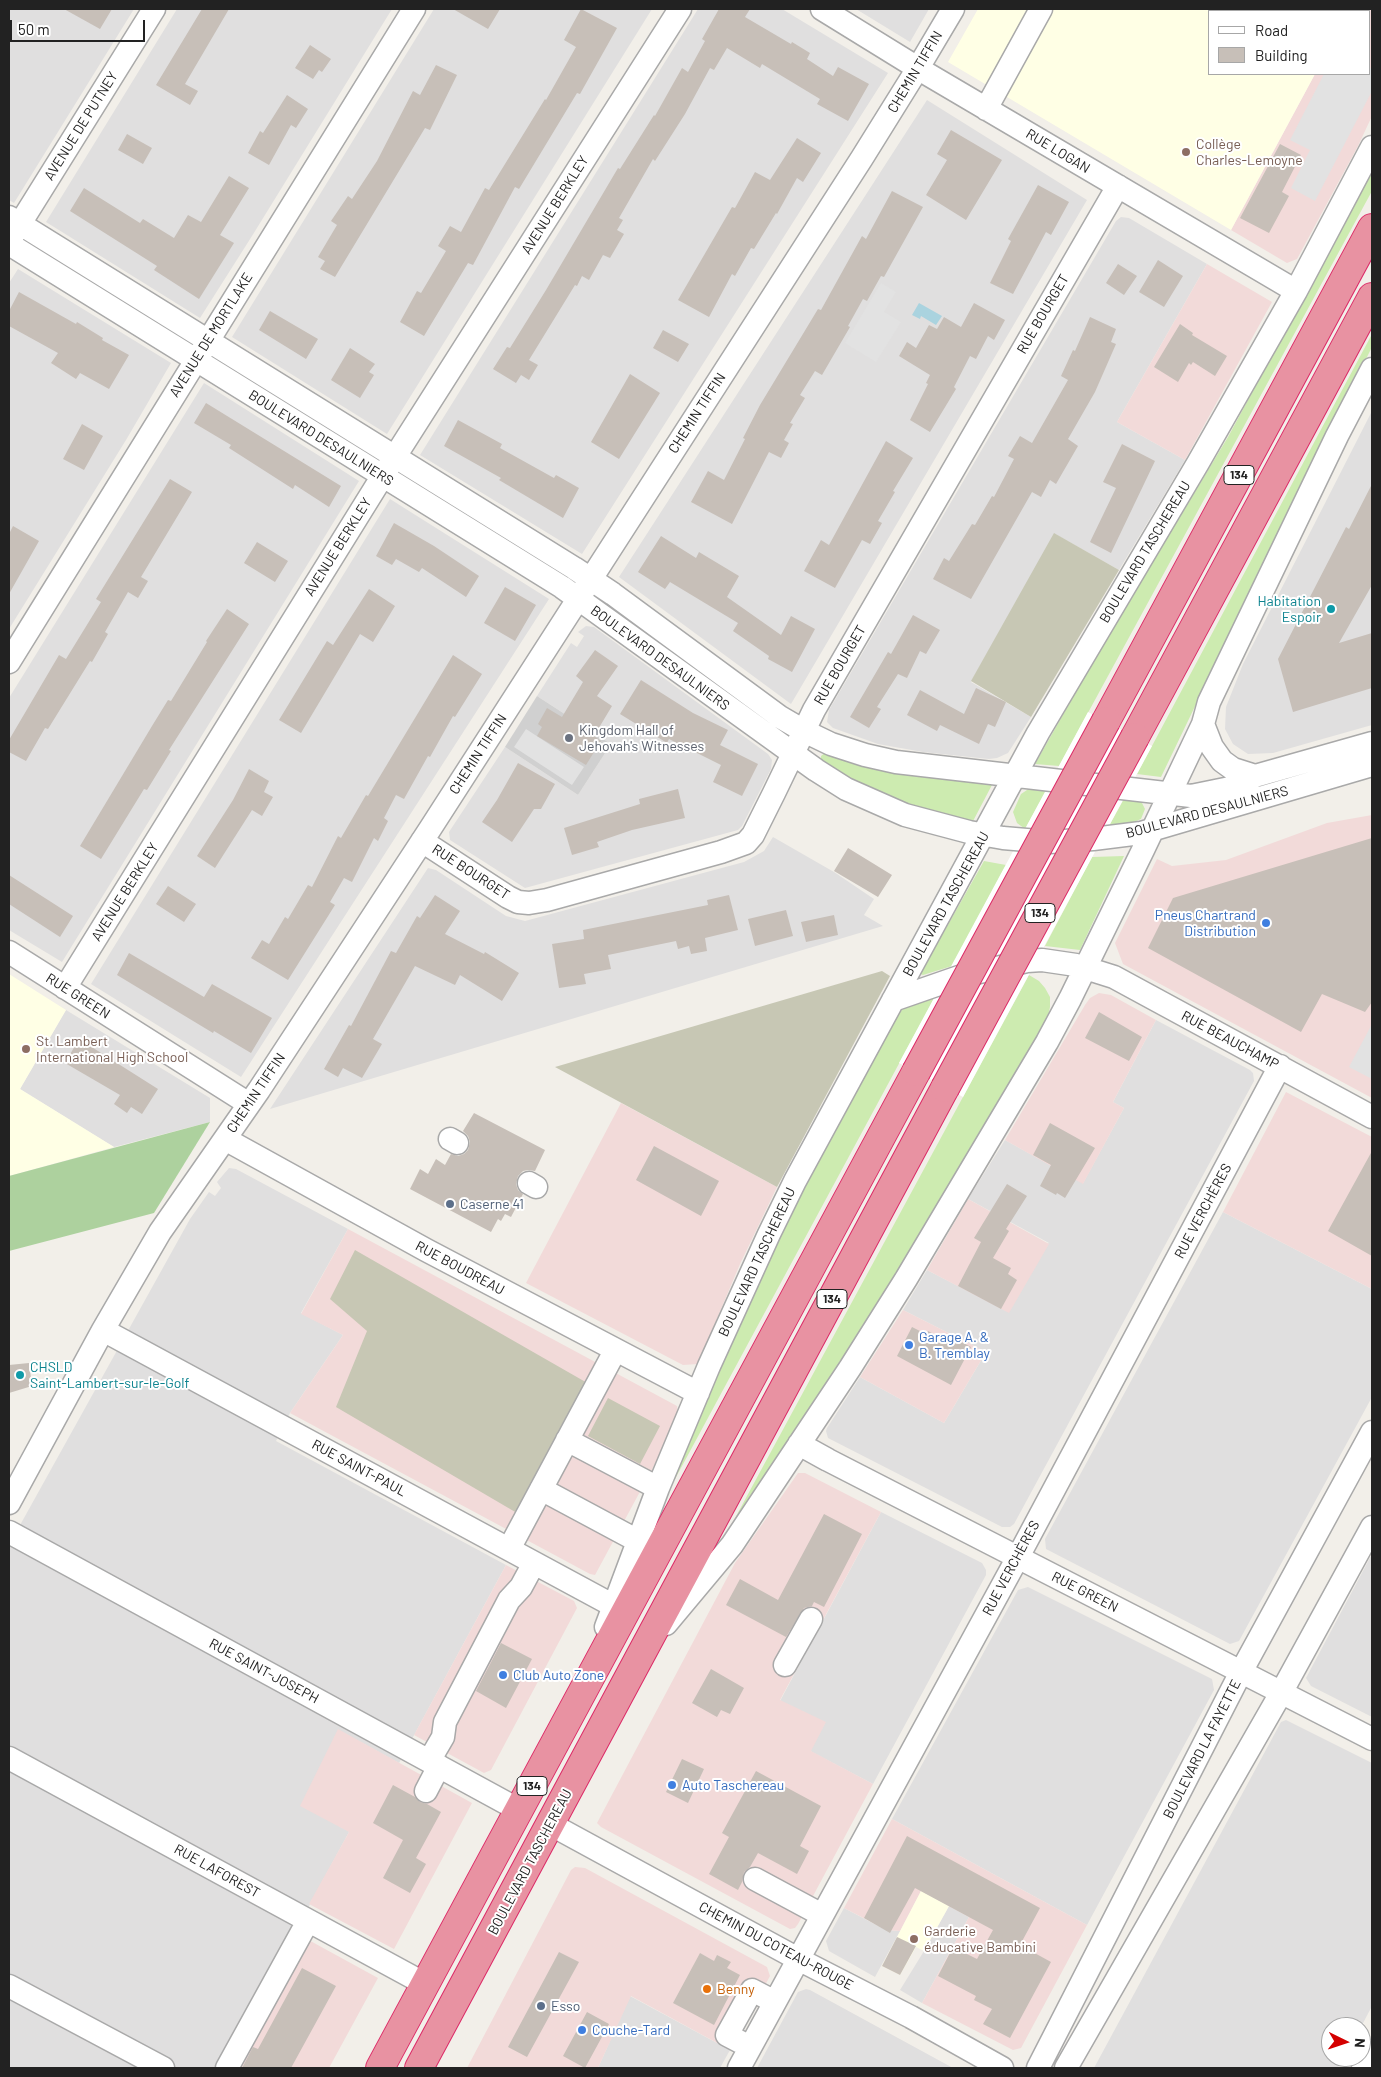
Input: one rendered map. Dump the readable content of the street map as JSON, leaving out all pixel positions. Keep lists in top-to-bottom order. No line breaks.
{"streets":{"highway":["134","BOULEVARD TASCHEREAU"],"street":["CHEMIN TIFFIN","AVENUE DE PUTNEY","RUE LOGAN","AVENUE BERKLEY","RUE BOURGET","AVENUE DE MORTLAKE","BOULEVARD DESAULNIERS","RUE GREEN","RUE BEAUCHAMP","RUE VERCHÈRES","RUE BOUDREAU","RUE SAINT-PAUL","RUE SAINT-JOSEPH","BOULEVARD LA FAYETTE","RUE LAFOREST","CHEMIN DU COTEAU-ROUGE"]},"crossings":[["CHEMIN TIFFIN","RUE LOGAN"],["CHEMIN TIFFIN","RUE BOURGET"],["CHEMIN TIFFIN","BOULEVARD DESAULNIERS"],["CHEMIN TIFFIN","RUE GREEN"],["CHEMIN TIFFIN","RUE BOUDREAU"],["CHEMIN TIFFIN","RUE SAINT-PAUL"],["AVENUE DE PUTNEY","BOULEVARD DESAULNIERS"],["RUE LOGAN","RUE BOURGET"],["RUE LOGAN","BOULEVARD TASCHEREAU"],["AVENUE BERKLEY","BOULEVARD DESAULNIERS"],["AVENUE BERKLEY","RUE GREEN"],["RUE BOURGET","BOULEVARD DESAULNIERS"],["AVENUE DE MORTLAKE","BOULEVARD DESAULNIERS"],["BOULEVARD DESAULNIERS","BOULEVARD TASCHEREAU"],["BOULEVARD TASCHEREAU","RUE GREEN"],["BOULEVARD TASCHEREAU","RUE BEAUCHAMP"],["BOULEVARD TASCHEREAU","RUE BOUDREAU"],["BOULEVARD TASCHEREAU","RUE SAINT-PAUL"],["BOULEVARD TASCHEREAU","RUE SAINT-JOSEPH"],["BOULEVARD TASCHEREAU","RUE LAFOREST"],["BOULEVARD TASCHEREAU","CHEMIN DU COTEAU-ROUGE"],["RUE GREEN","RUE VERCHÈRES"],["RUE GREEN","BOULEVARD LA FAYETTE"],["RUE BEAUCHAMP","RUE VERCHÈRES"],["RUE VERCHÈRES","CHEMIN DU COTEAU-ROUGE"]],"places":["Collège Charles-Lemoyne","Habitation Espoir","Kingdom Hall of Jehovah's Witnesses","Pneus Chartrand Distribution","St. Lambert International High School","Caserne 41","Garage A. & B. Tremblay","CHSLD Saint-Lambert-sur-le-Golf","Club Auto Zone","Auto Taschereau","Garderie éducative Bambini","Benny","Esso","Couche-Tard"],"legend":["Road","Building"],"scale_bar":"50 m","north":"right"}
